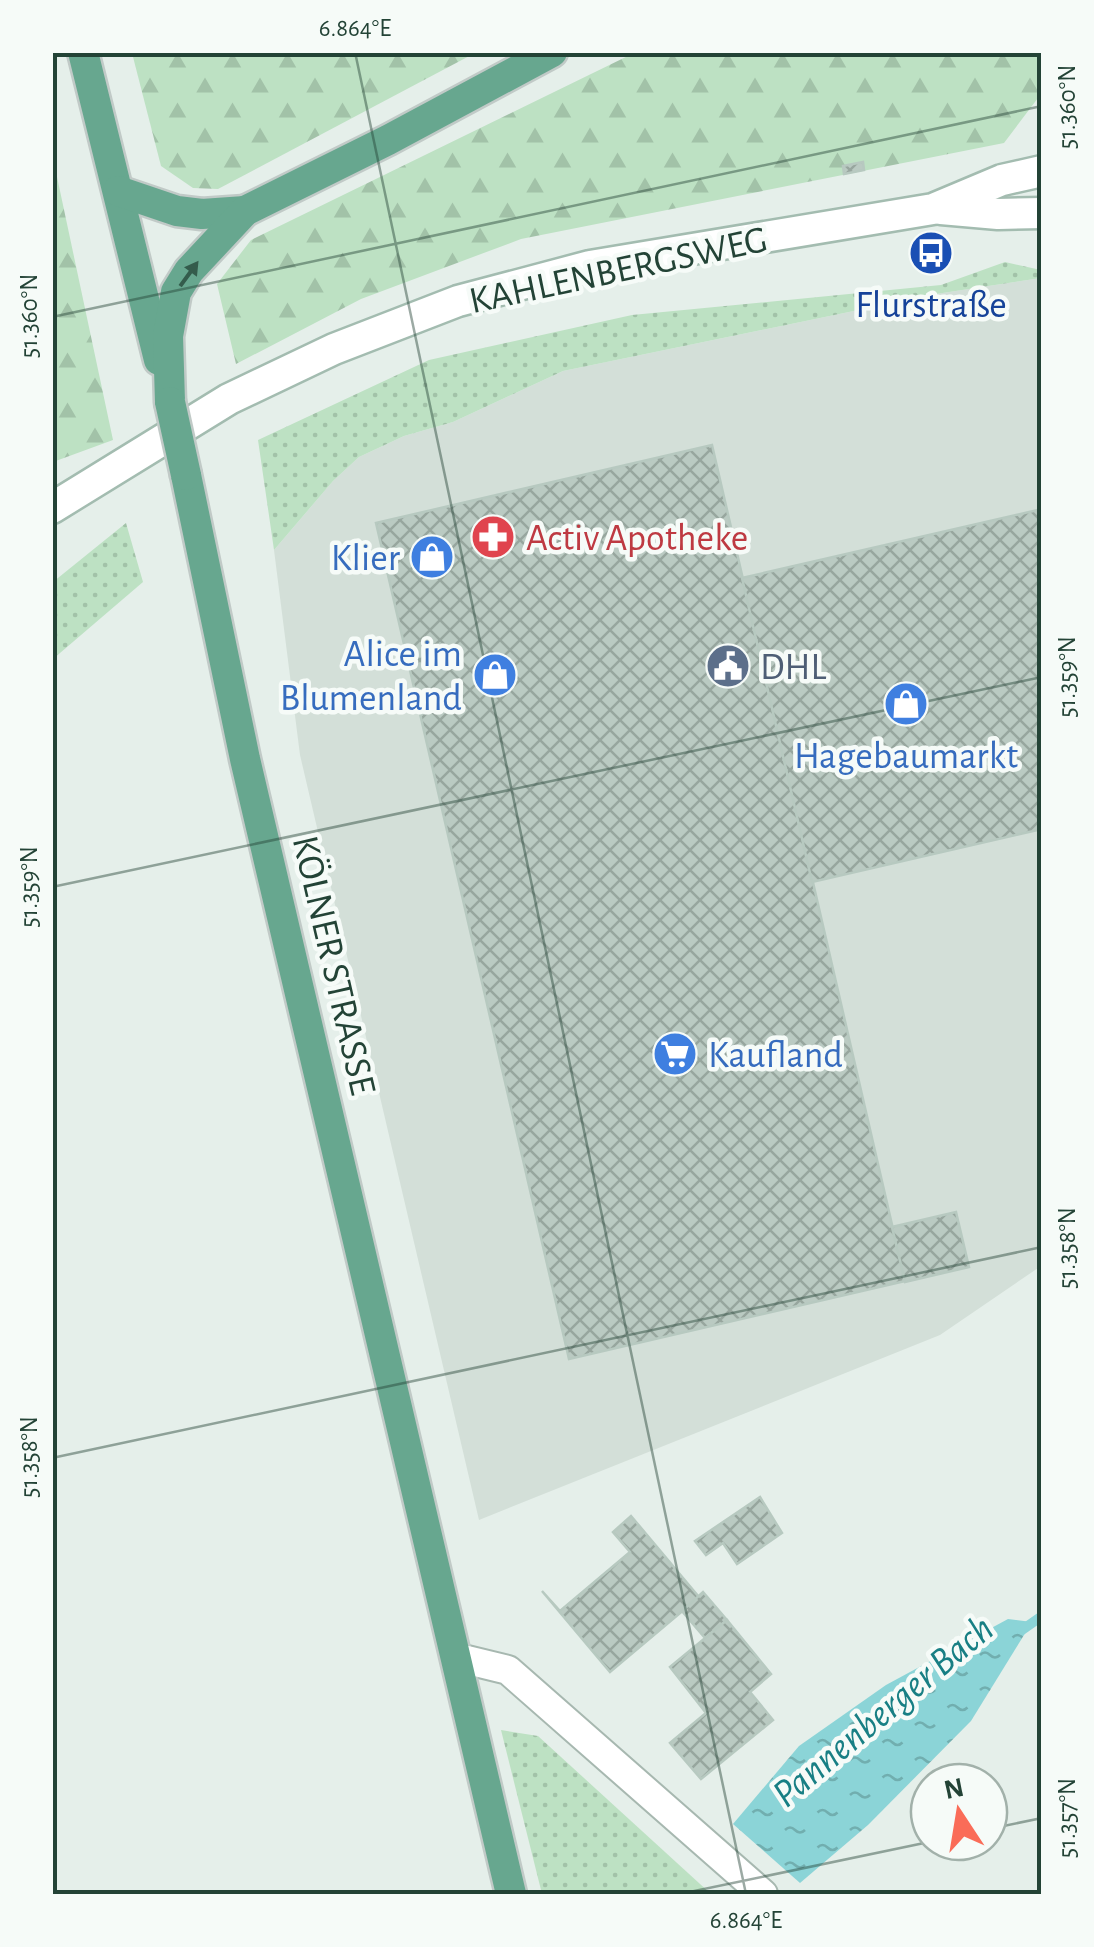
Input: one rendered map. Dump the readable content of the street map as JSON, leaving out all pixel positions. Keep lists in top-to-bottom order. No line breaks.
{"streets":{"main road":["KAHLENBERGSWEG","KÖLNER STRASSE"]},"water":["Pannenberger Bach"],"places":{"bus stop":["Flurstraße"],"pharmacy":["Activ Apotheke"],"shop":["Klier","Alice im Blumenland","Hagebaumarkt"],"public building":["DHL"],"supermarket":["Kaufland"]},"north":"top","coordinates":["6.864°E","51.360°N","51.359°N","51.358°N","51.357°N"]}
